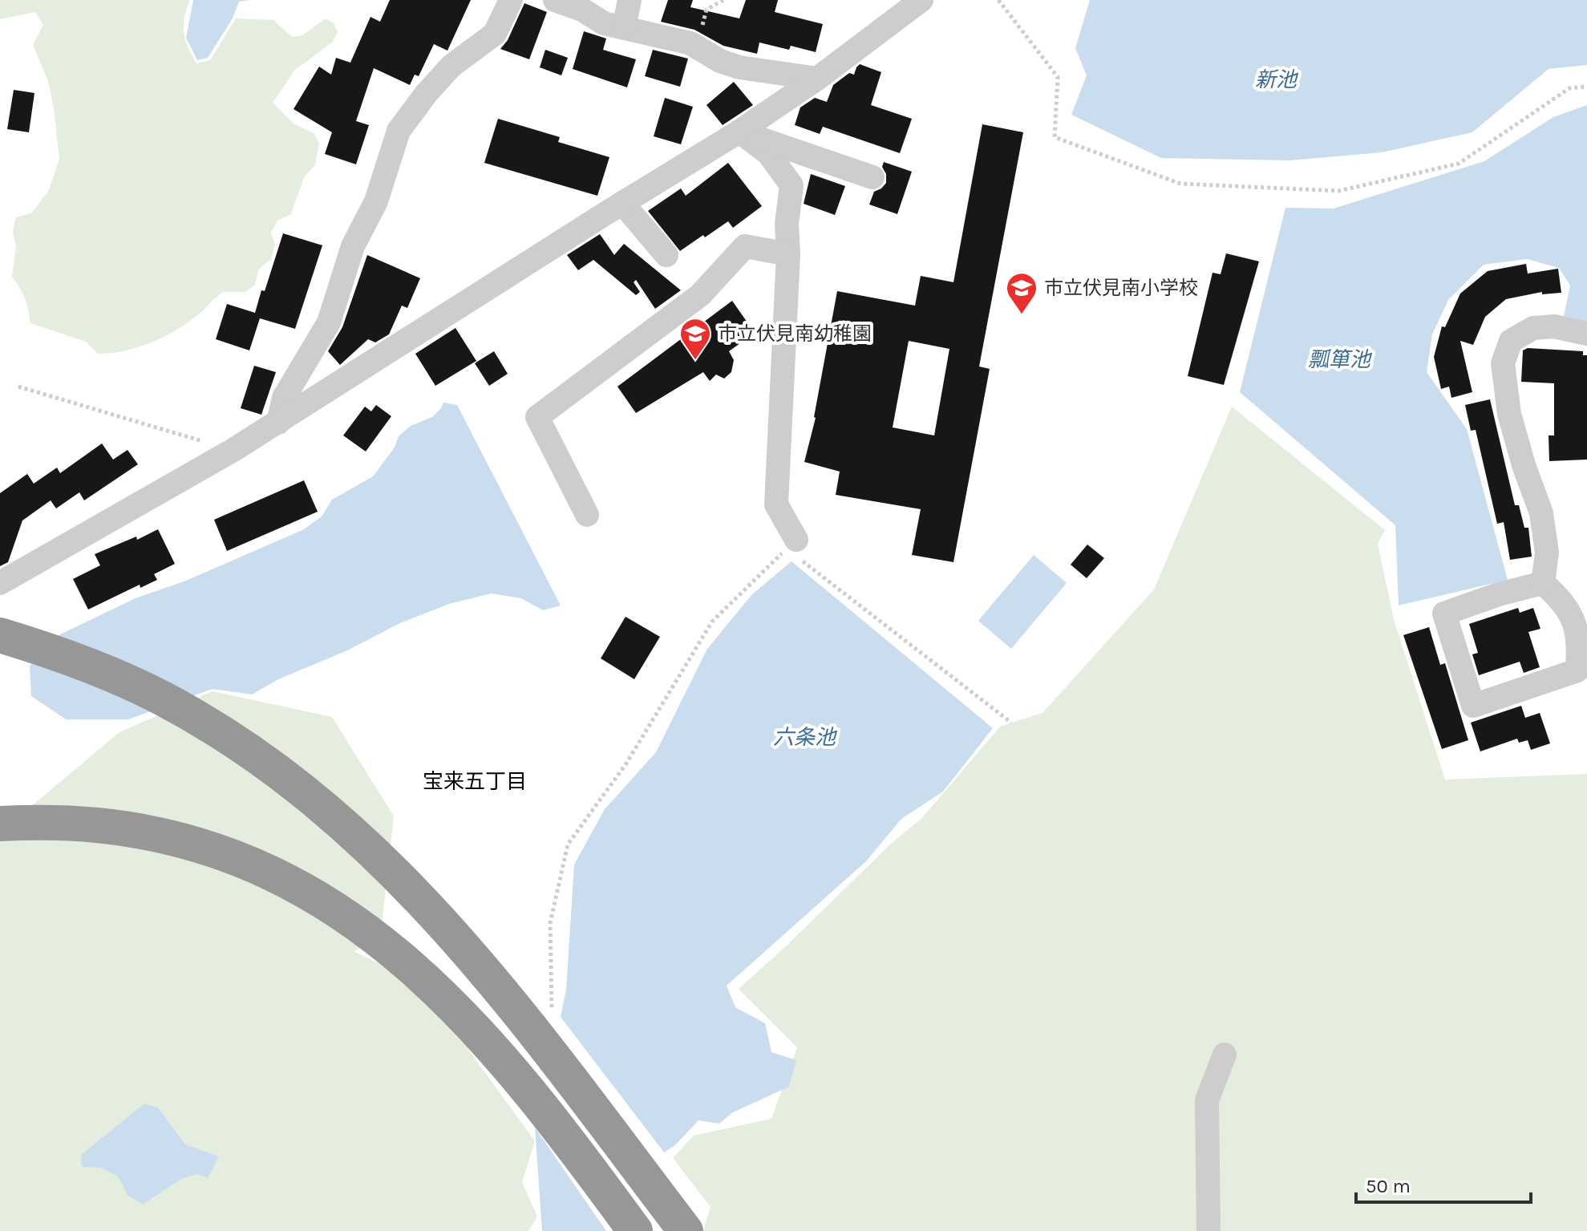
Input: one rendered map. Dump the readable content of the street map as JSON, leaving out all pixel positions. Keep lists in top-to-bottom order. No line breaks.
{"districts":["宝来五丁目"],"water":["新池","瓢箪池","六条池"],"places":{"school or university":["市立伏見南小学校","市立伏見南幼稚園"]},"scale_bar":"50 m"}
